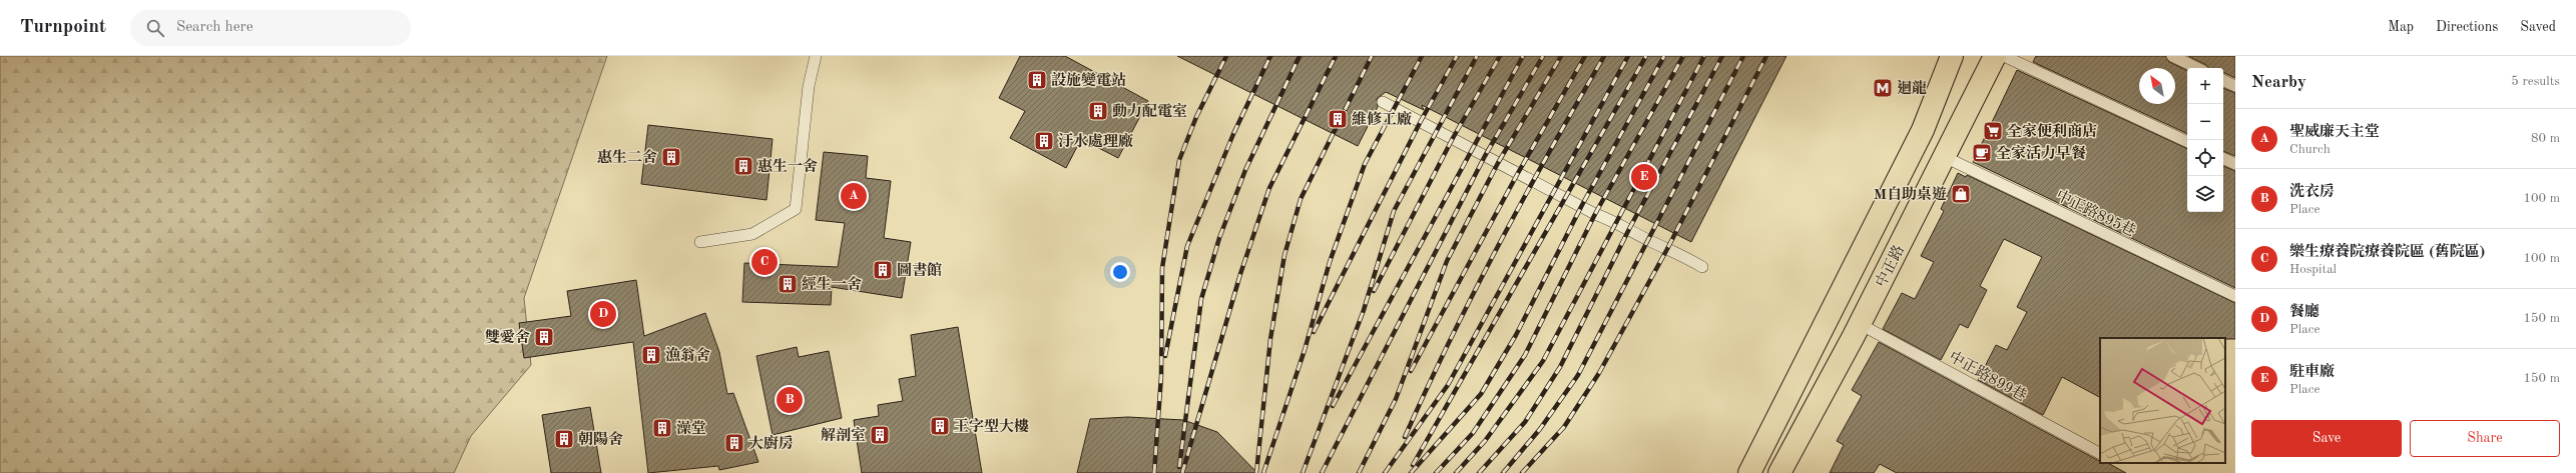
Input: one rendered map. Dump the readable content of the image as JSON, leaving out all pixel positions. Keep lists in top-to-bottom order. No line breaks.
{"streets":{"main road":["中正路"],"lane":["中正路895巷","中正路899巷"]},"crossings":[["中正路895巷","中正路"],["中正路","中正路899巷"]],"places":{"building":["設施變電站","動力配電室","維修工廠","汙水處理廠","惠生二舍","惠生一舍","圖書館","經生一舍","雙愛舍","漁翁舍","王字型大樓","澡堂","解剖室","朝陽舍","大廚房"],"metro station":["迴龍"],"supermarket":["全家便利商店"],"cafe":["全家活力早餐"],"shop":["M自助桌遊"]},"north":"top left","page":{"header":"Turnpoint","search":"Search here","nav":["Map","Directions","Saved"],"heading":["Nearby","5 results"],"map_buttons":["+","−"],"list":[{"mark":"A","name":"聖威廉天主堂","note":"Church","value":"80 m"},{"mark":"B","name":"洗衣房","note":"Place","value":"100 m"},{"mark":"C","name":"樂生療養院療養院區 (舊院區)","note":"Hospital","value":"100 m"},{"mark":"D","name":"餐廳","note":"Place","value":"150 m"},{"mark":"E","name":"駐車廠","note":"Place","value":"150 m"}],"pins":["E","A","C","D","B"],"buttons":["Save","Share"]}}
